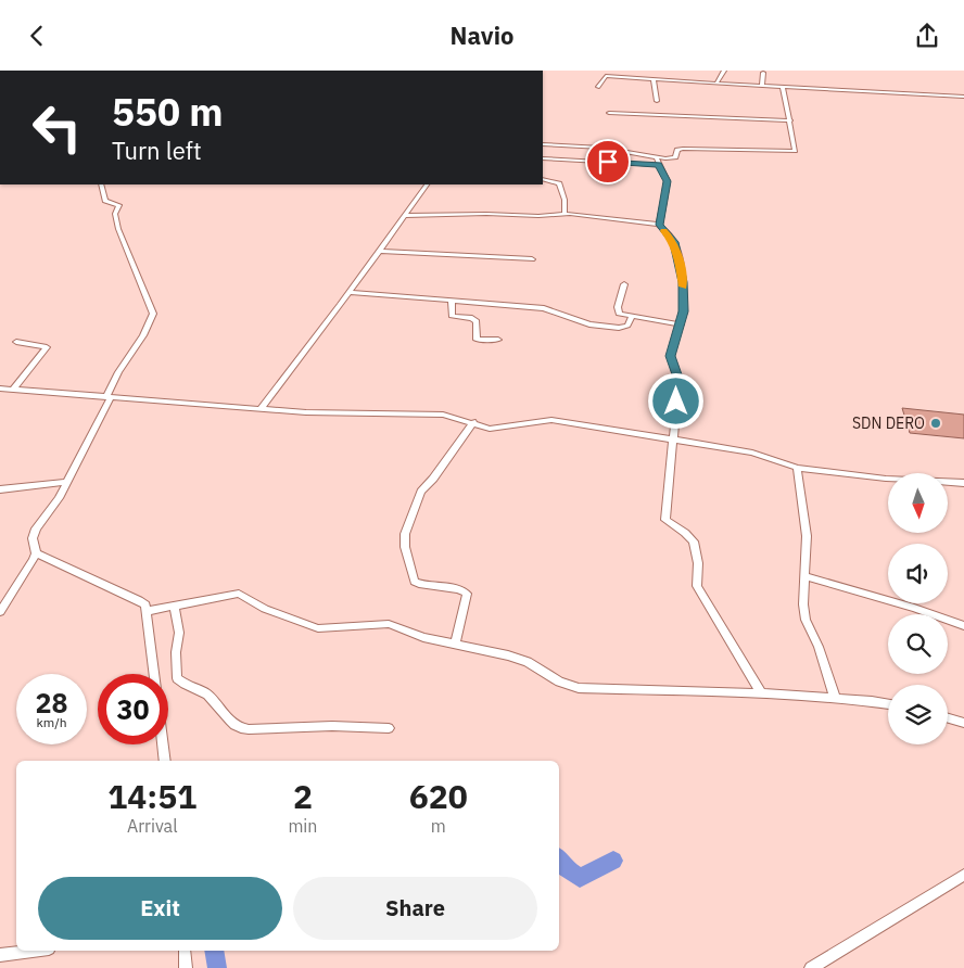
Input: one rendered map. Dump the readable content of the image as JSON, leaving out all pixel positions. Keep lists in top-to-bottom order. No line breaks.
{"places":["SDN DERO"],"north":"bottom","page":{"header":"Navio","turn":["550 m","Turn left"],"speed":"28 km/h","limit":"30","eta":["14:51","Arrival","2","min","620","m"],"buttons":["Exit","Share"]}}
